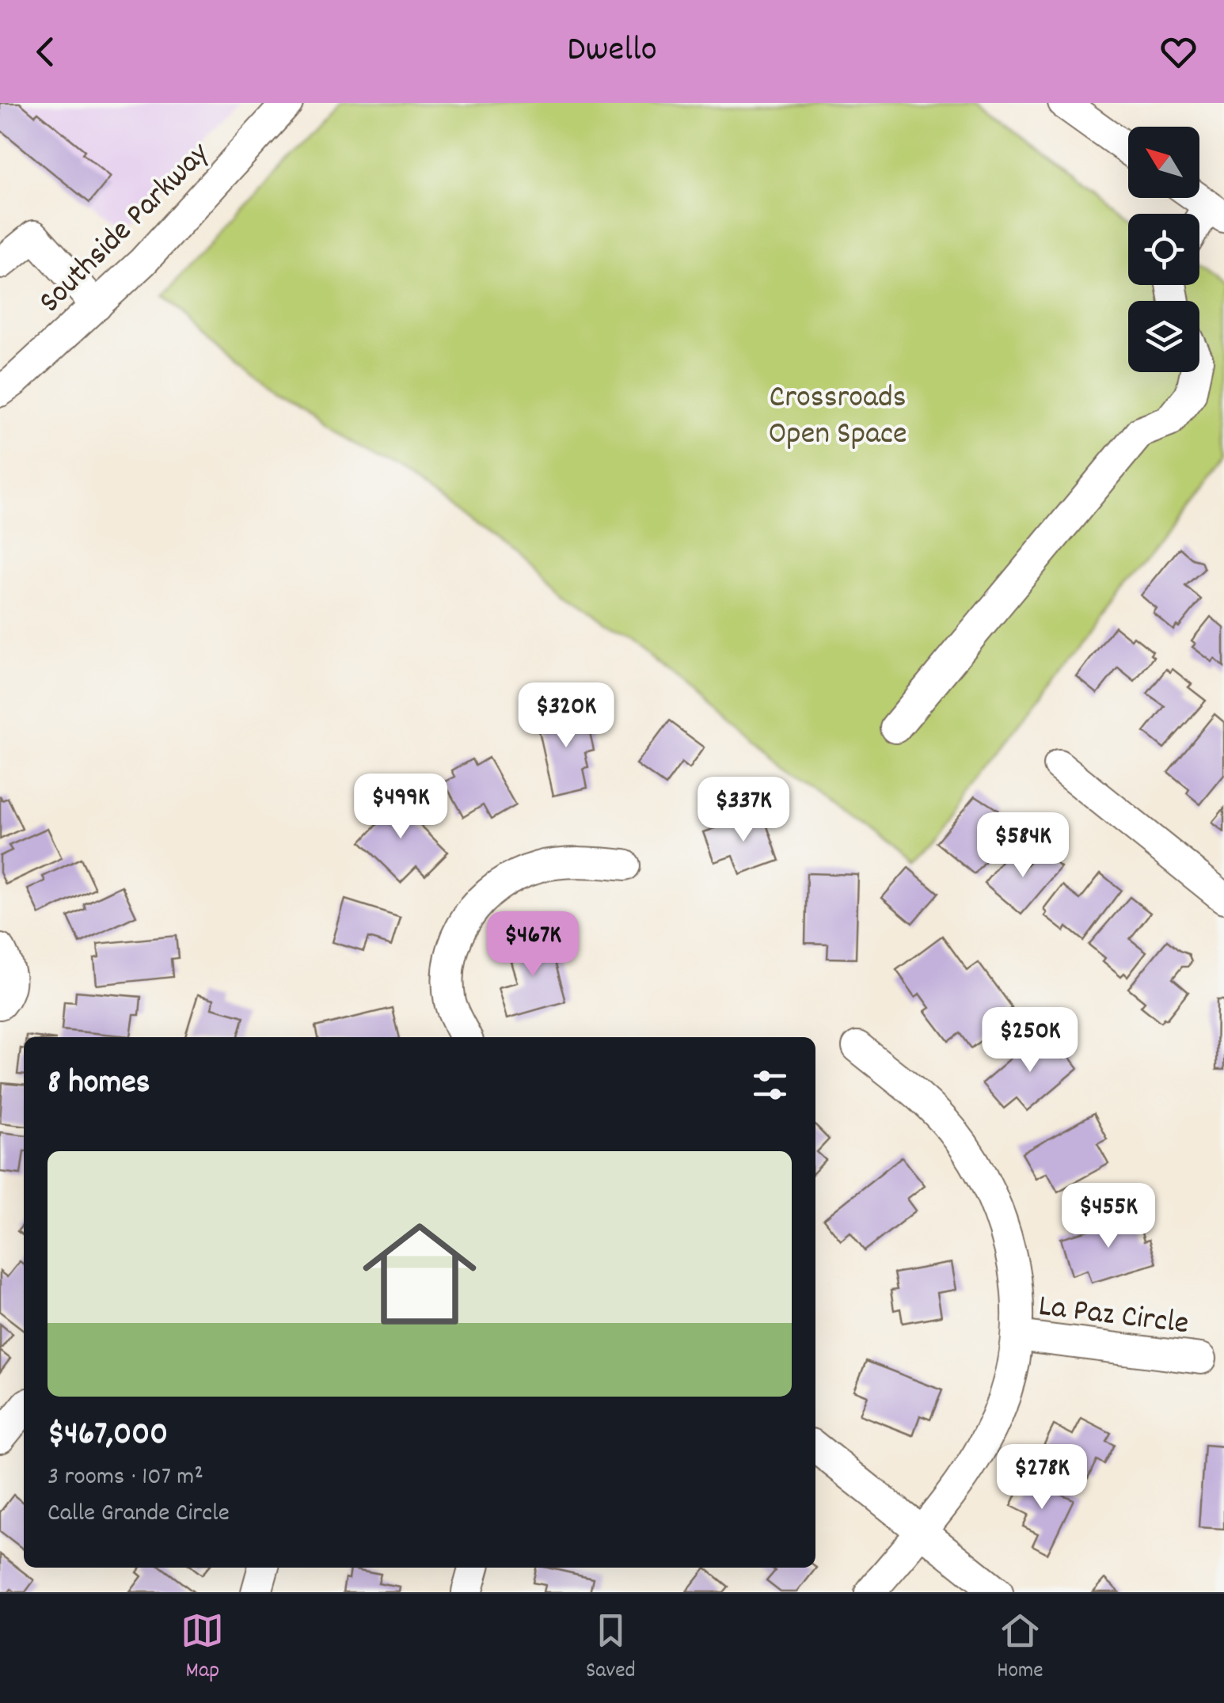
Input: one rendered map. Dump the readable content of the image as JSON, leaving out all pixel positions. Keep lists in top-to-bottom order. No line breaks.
{"streets":{"street":["Southside Parkway","La Paz Circle"]},"parks":["Crossroads Open Space"],"north":"top left","page":{"header":"Dwello","price":["$320K","$499K","$337K","$584K","$467K","$250K","$455K","$278K"],"heading":"8 homes","list":[{"name":"$467,000","note":"3 rooms · 107 m² · Calle Grande Circle"}],"tabs":["Map","Saved","Home"]}}
